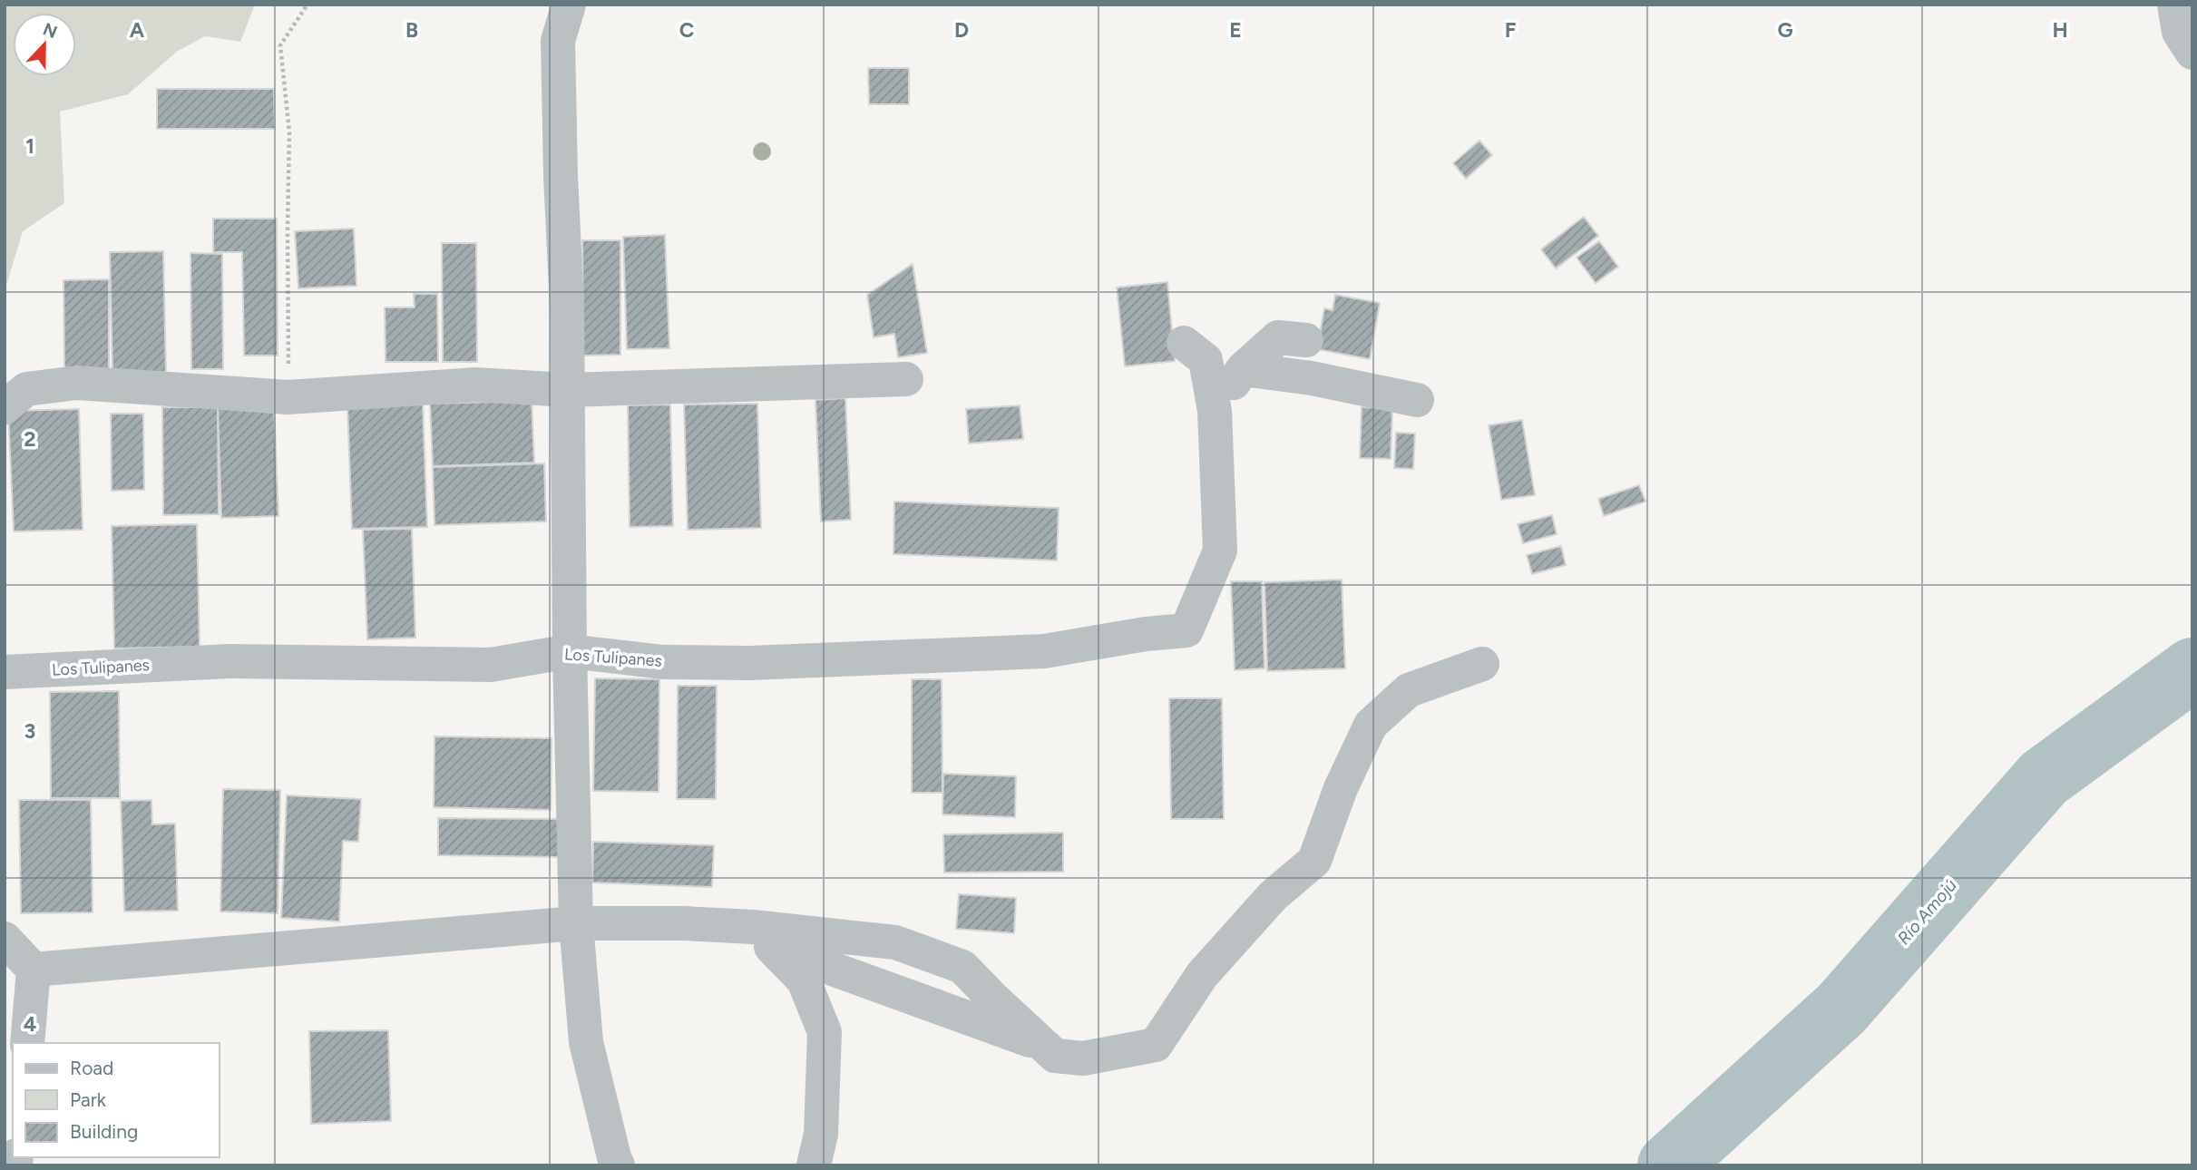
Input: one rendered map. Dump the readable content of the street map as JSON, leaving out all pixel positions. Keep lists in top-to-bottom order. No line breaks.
{"streets":{"street":["Los Tulipanes"]},"water":["Río Amojú"],"legend":["Road","Park","Building"],"north":"top","grid":{"columns":["A","B","C","D","E","F","G","H"],"rows":["1","2","3","4"]}}
